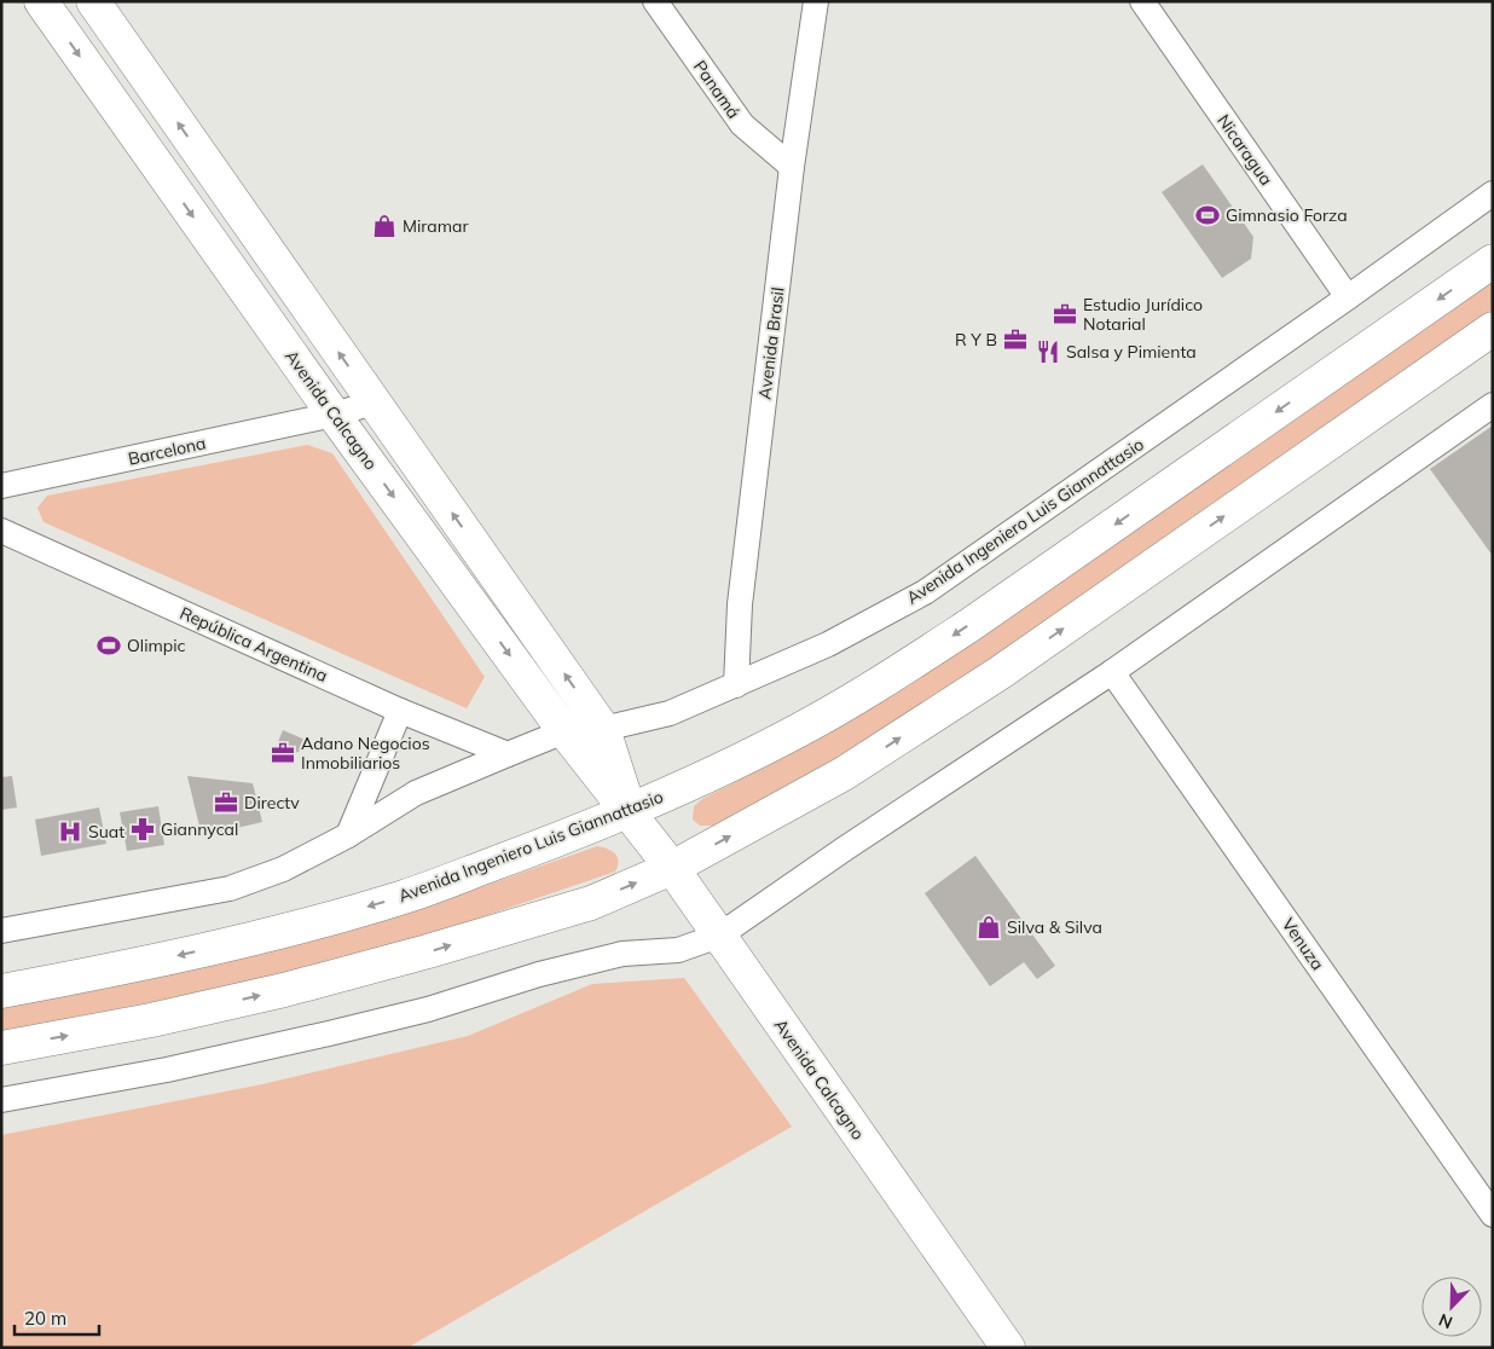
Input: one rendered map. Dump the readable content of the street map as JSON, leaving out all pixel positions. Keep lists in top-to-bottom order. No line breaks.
{"streets":{"main road":["Avenida Calcagno","Avenida Ingeniero Luis Giannattasio"],"street":["Panamá","Nicaragua","Avenida Brasil","Barcelona","República Argentina","Venuza"]},"crossings":[["Panamá","Avenida Brasil"],["Nicaragua","Avenida Ingeniero Luis Giannattasio"],["Avenida Brasil","Avenida Ingeniero Luis Giannattasio"],["Avenida Calcagno","Barcelona"],["Avenida Calcagno","Avenida Ingeniero Luis Giannattasio"],["Avenida Ingeniero Luis Giannattasio","República Argentina"]],"places":{"sports":["Gimnasio Forza","Olimpic"],"shop":["Miramar","Silva & Silva"],"office":["Estudio Jurídico Notarial","R Y B","Adano Negocios Inmobiliarios","Directv"],"restaurant":["Salsa y Pimienta"],"pharmacy":["Giannycal"],"hospital":["Suat"]},"scale_bar":"20 m","north":"bottom left"}
